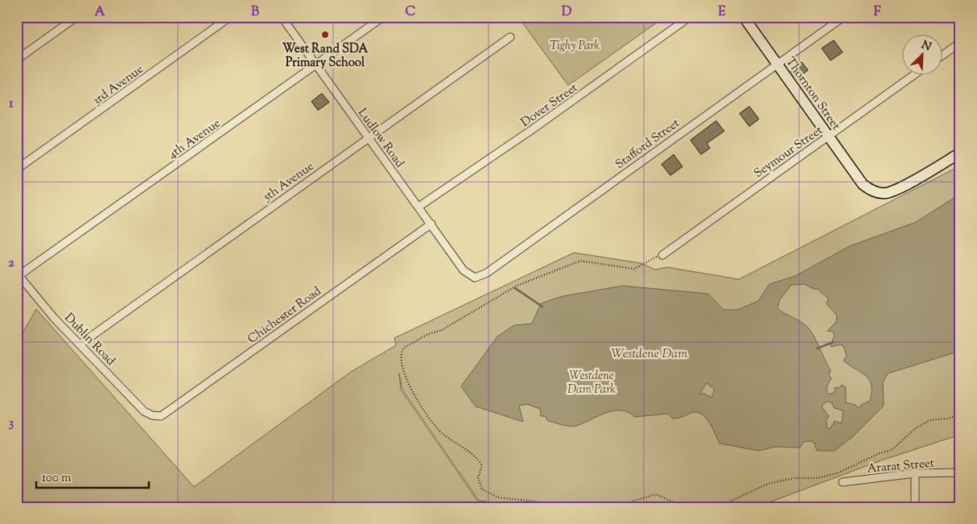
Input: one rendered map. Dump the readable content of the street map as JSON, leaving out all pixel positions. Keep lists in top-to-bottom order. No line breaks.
{"streets":{"street":["3rd Avenue","Thornton Street","Dover Street","Ludlow Road","4th Avenue","Stafford Street","Seymour Street","5th Avenue","Chichester Road","Dublin Road","Ararat Street"]},"crossings":[["Thornton Street","Stafford Street"],["Thornton Street","Seymour Street"],["Dover Street","Ludlow Road"],["Ludlow Road","4th Avenue"],["Ludlow Road","Stafford Street"],["Ludlow Road","5th Avenue"],["Ludlow Road","Chichester Road"],["4th Avenue","Dublin Road"],["5th Avenue","Dublin Road"],["Chichester Road","Dublin Road"]],"water":["Westdene Dam"],"parks":["Tighy Park","Westdene Dam Park"],"places":["West Rand SDA Primary School"],"scale_bar":"100 m","north":"top right","grid":{"columns":["A","B","C","D","E","F"],"rows":["1","2","3"]}}
